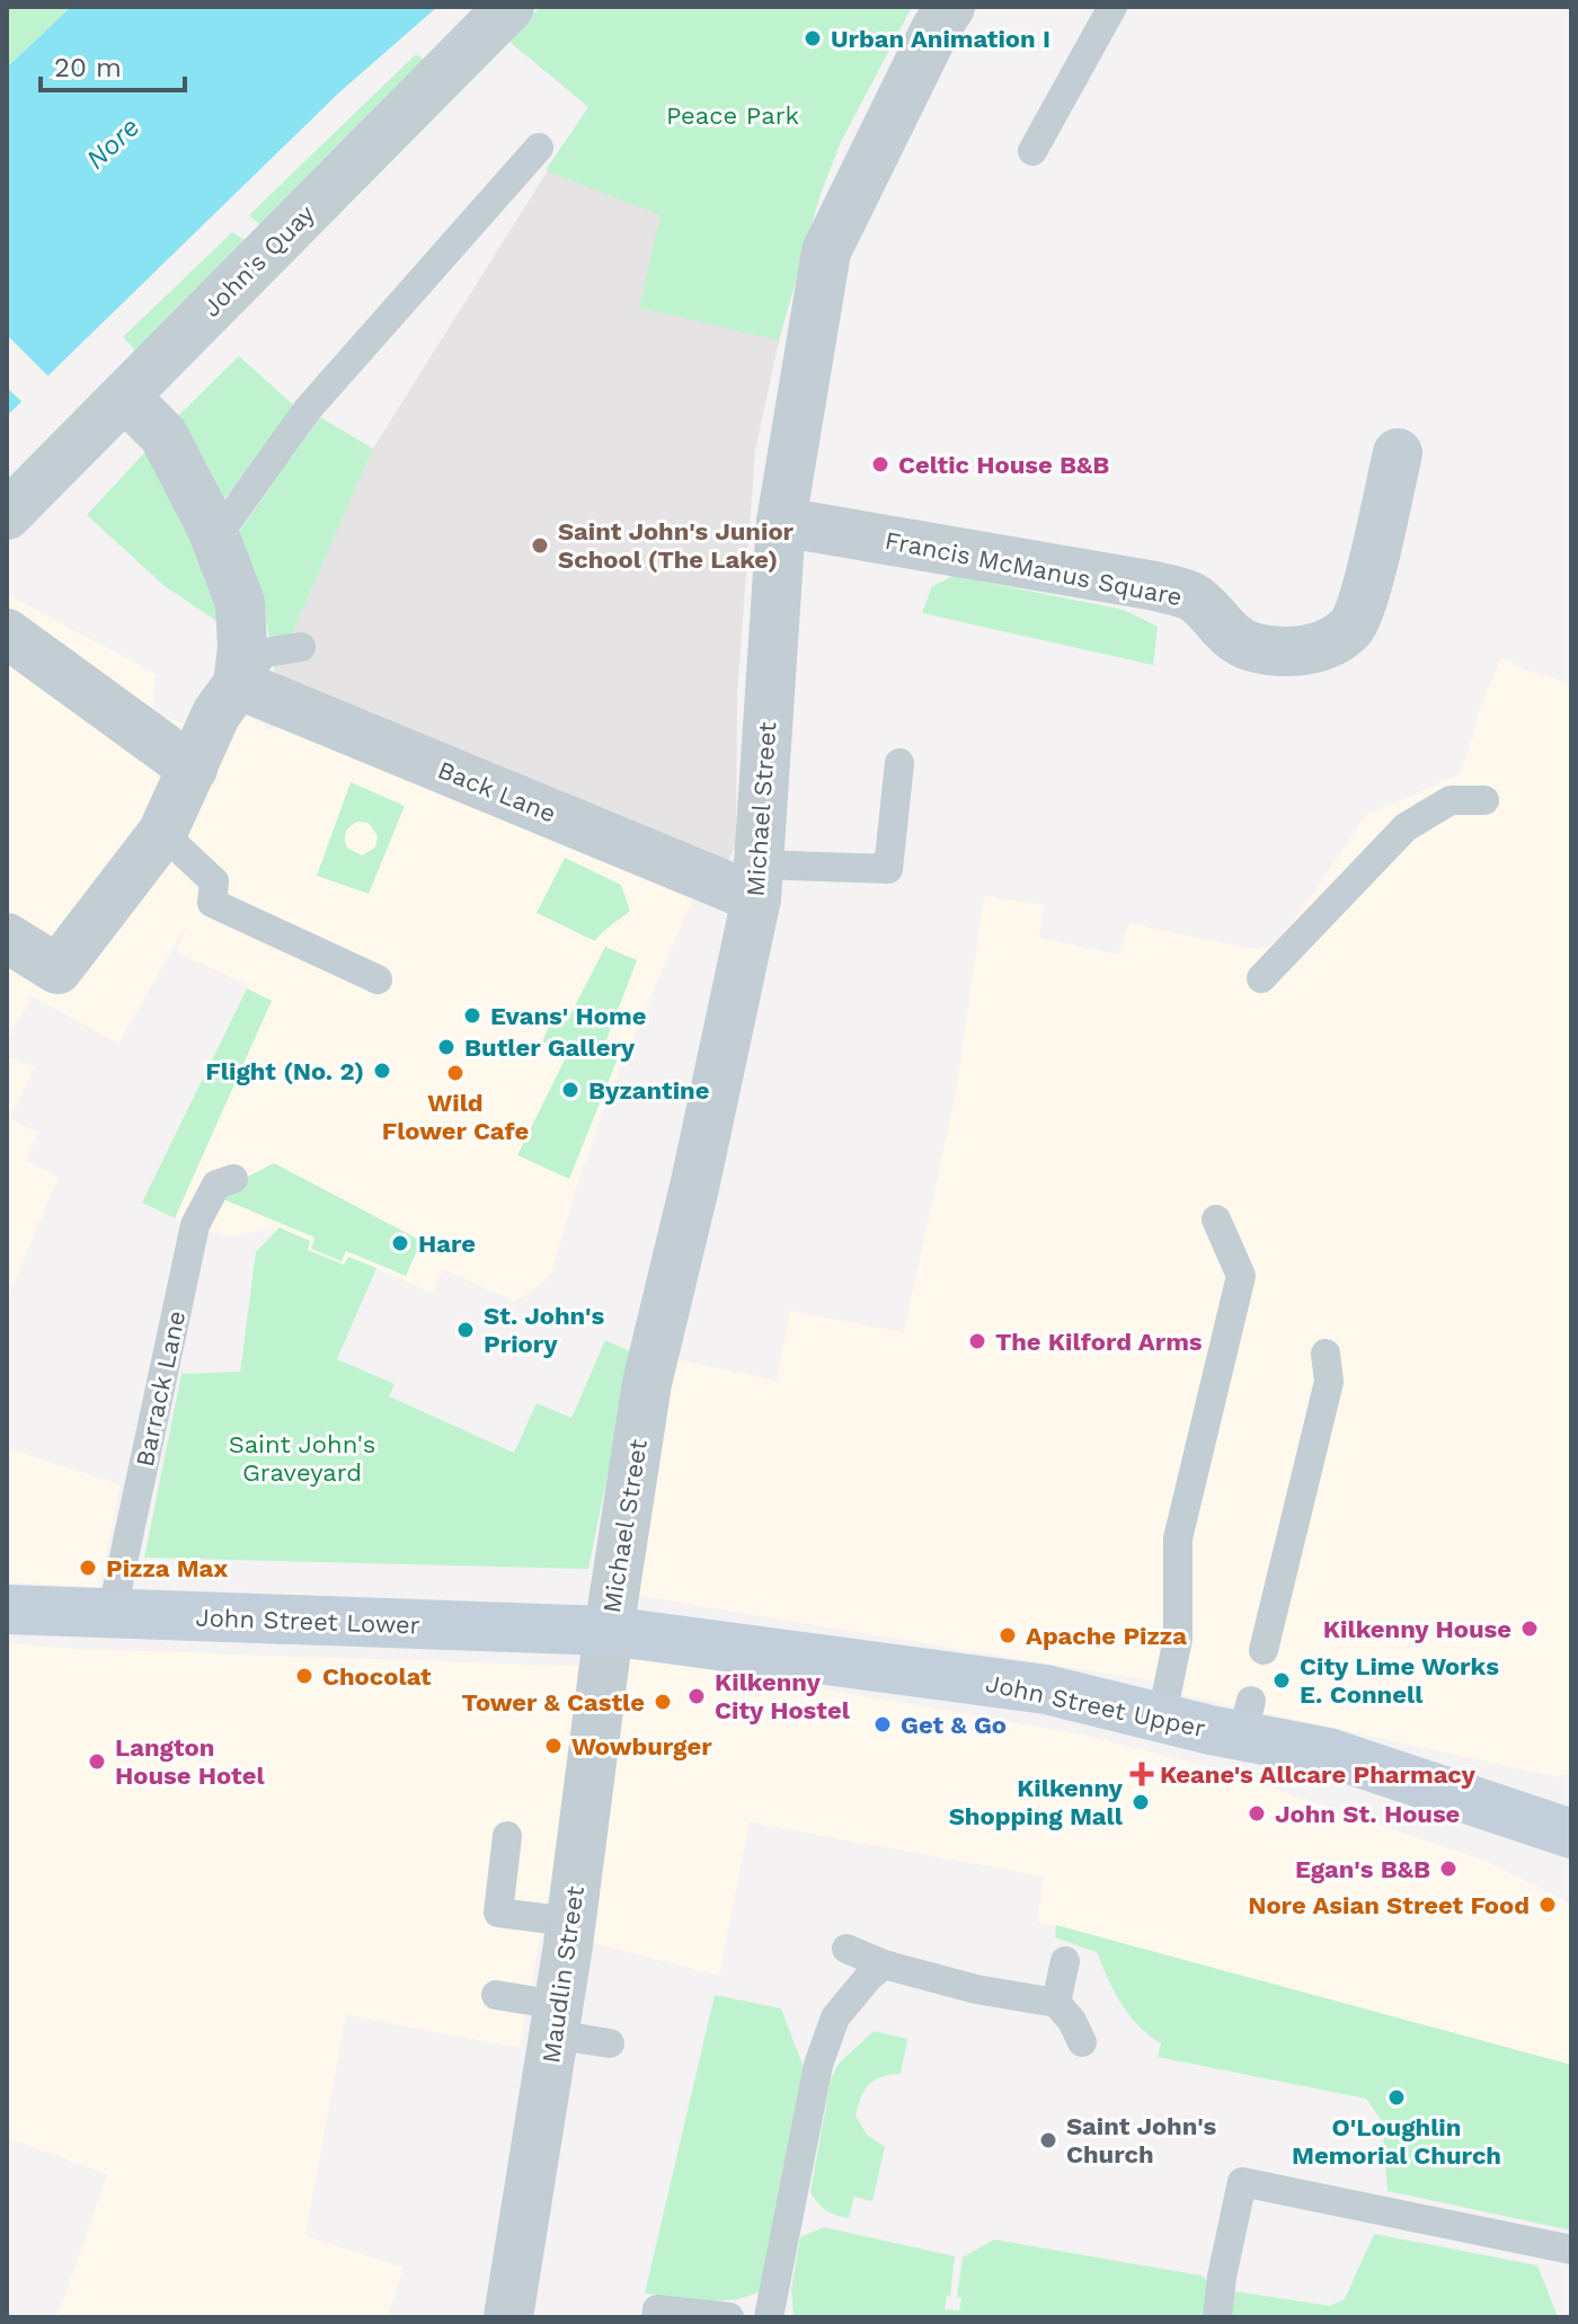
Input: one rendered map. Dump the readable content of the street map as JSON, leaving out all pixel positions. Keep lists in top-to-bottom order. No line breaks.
{"streets":{"main road":["John Street Lower","John Street Upper"],"street":["John's Quay","Francis McManus Square","Back Lane","Michael Street","Maudlin Street"],"lane":["Barrack Lane"]},"crossings":[["Francis McManus Square","Michael Street"],["Back Lane","Michael Street"],["Michael Street","John Street Lower"],["Michael Street","John Street Upper"],["Michael Street","Maudlin Street"],["Barrack Lane","John Street Lower"],["John Street Lower","John Street Upper"],["John Street Lower","Maudlin Street"],["John Street Upper","Maudlin Street"]],"water":["Nore"],"parks":["Peace Park","Saint John's Graveyard"],"places":{"other":["Urban Animation I","Celtic House B&B","Saint John's Junior School (The Lake)","Evans' Home","Butler Gallery","Flight (No. 2)","Wild Flower Cafe","Byzantine","Hare","St. John's Priory","The Kilford Arms","Pizza Max","Kilkenny House","Apache Pizza","Chocolat","City Lime Works E. Connell","Kilkenny City Hostel","Tower & Castle","Get & Go","Wowburger","Langton House Hotel","Kilkenny Shopping Mall","John St. House","Egan's B&B","Nore Asian Street Food","O'Loughlin Memorial Church","Saint John's Church"],"health":["Keane's Allcare Pharmacy"]},"scale_bar":"20 m"}
